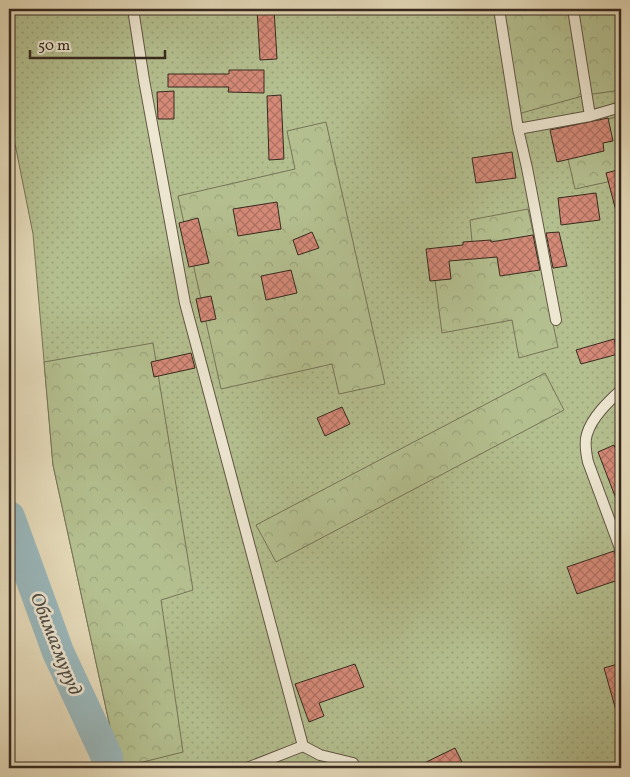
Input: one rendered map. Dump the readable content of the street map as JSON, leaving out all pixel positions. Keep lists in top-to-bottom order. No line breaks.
{"water":["Обимагмуруд"],"scale_bar":"50 m"}
